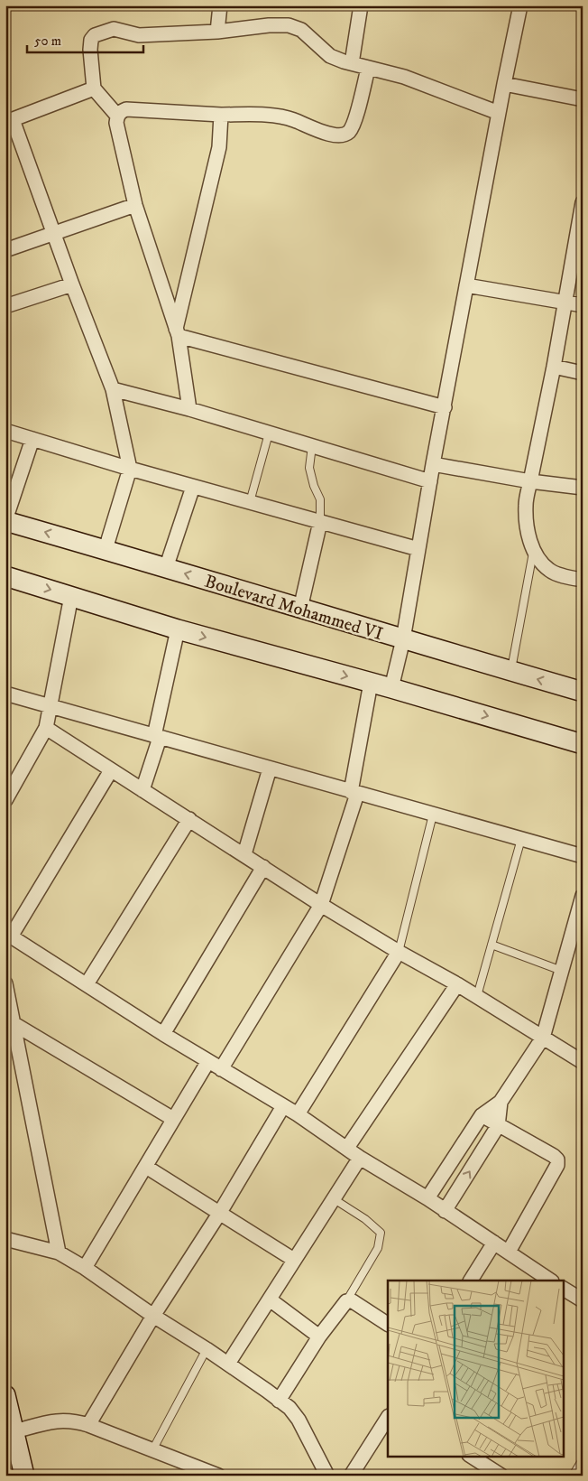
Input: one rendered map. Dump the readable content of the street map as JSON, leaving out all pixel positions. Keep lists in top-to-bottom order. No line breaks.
{"streets":{"main road":["Boulevard Mohammed VI"]},"scale_bar":"50 m"}
